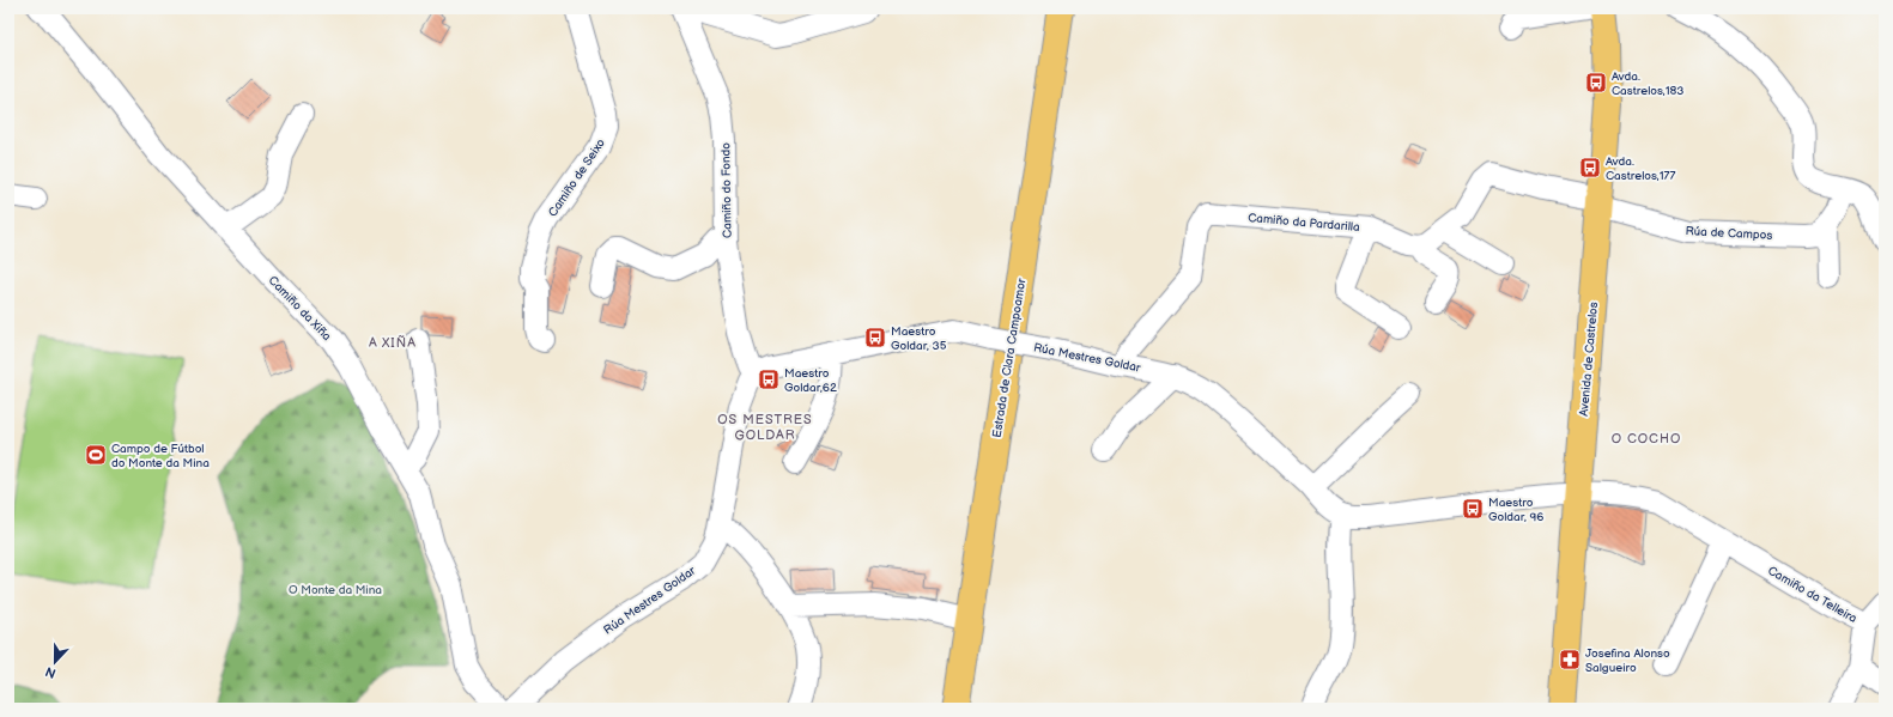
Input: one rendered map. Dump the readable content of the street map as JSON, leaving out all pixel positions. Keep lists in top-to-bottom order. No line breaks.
{"streets":{"main road":["Estrada de Clara Campoamor","Avenida de Castrelos"],"street":["Camiño de Seixo","Camiño do Fondo","Camiño da Pardarilla","Rúa de Campos","Camiño da Xiña","Rúa Mestres Goldar","Camiño da Telleira"]},"crossings":[["Camiño do Fondo","Rúa Mestres Goldar"],["Camiño da Pardarilla","Rúa Mestres Goldar"],["Rúa de Campos","Avenida de Castrelos"],["Rúa Mestres Goldar","Avenida de Castrelos"],["Rúa Mestres Goldar","Camiño da Telleira"],["Avenida de Castrelos","Camiño da Telleira"]],"districts":["A XIÑA","OS MESTRES GOLDAR","O COCHO"],"parks":["O Monte da Mina"],"places":{"bus stop":["Avda. Castrelos,183","Avda. Castrelos,177","Maestro Goldar, 35","Maestro Goldar,62","Maestro Goldar, 96"],"sports":["Campo de Fútbol do Monte da Mina"],"pharmacy":["Josefina Alonso Salgueiro"]},"north":"bottom"}
